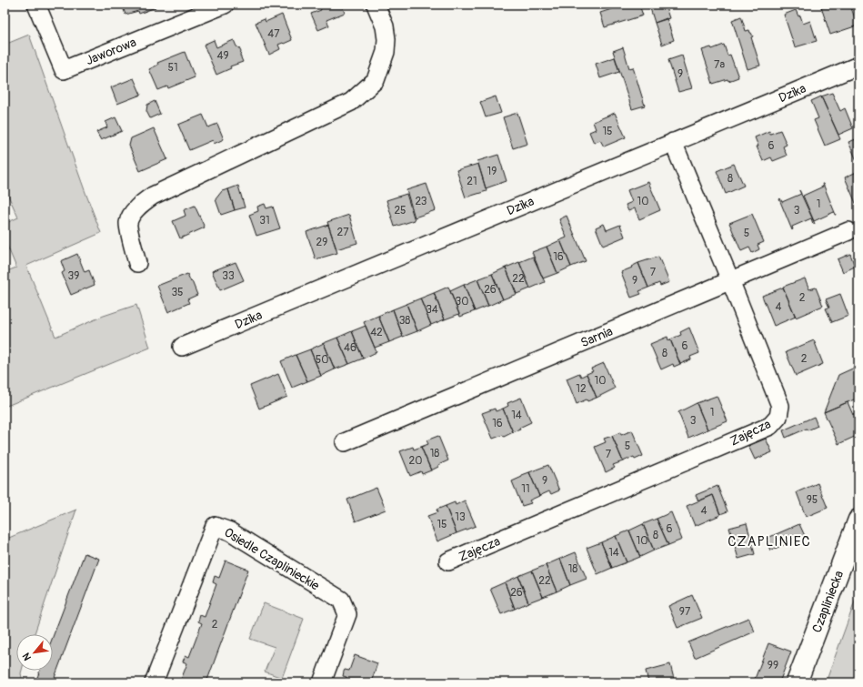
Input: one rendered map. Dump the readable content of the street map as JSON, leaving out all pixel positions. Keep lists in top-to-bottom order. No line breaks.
{"streets":{"main road":["Czapliniecka"],"street":["Jaworowa","Dzika","Sarnia","Zajęcza","Osiedle Czaplinieckie"]},"crossings":[["Dzika","Zajęcza"],["Sarnia","Zajęcza"]],"districts":["CZAPLINIEC"],"house_numbers":["47","49","7a","51","9","15","6","19","8","21","23","10","1","25","3","31","27","5","29","16","7","39","33","22","9","26","35","2","30","4","34","38","42","6","46","8","2","50","10","12","1","14","3","16","5","18","7","20","9","11","95","4","13","15","6","8","10","14","18","22","26","97","2","99"],"north":"bottom left"}
